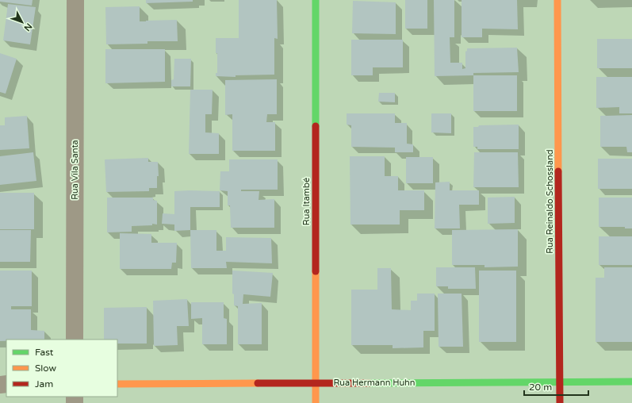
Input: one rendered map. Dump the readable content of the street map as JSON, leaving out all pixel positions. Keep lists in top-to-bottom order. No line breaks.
{"streets":{"street":["Rua Vila Santa","Rua Itambé","Rua Reinaldo Schossland","Rua Hermann Huhn"]},"crossings":[["Rua Itambé","Rua Hermann Huhn"],["Rua Reinaldo Schossland","Rua Hermann Huhn"]],"legend":["Fast","Slow","Jam"],"scale_bar":"20 m","north":"bottom right"}
